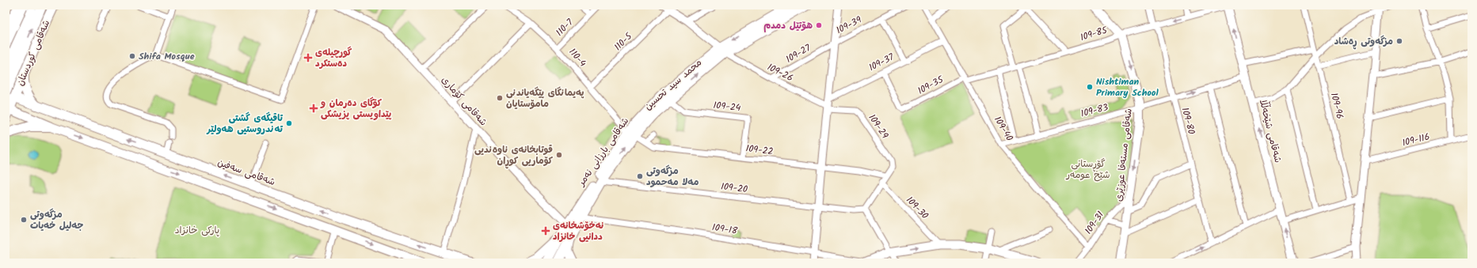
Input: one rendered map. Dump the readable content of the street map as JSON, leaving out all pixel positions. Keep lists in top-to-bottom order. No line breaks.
{"streets":{"highway":["شەقامی کوردستان"],"main road":["محمد سید تحسین","شەقامی شێخەڵڵا","شەقامی بارزانی نەمر","شەقامی مستەفا عوزێری","شەقامی سەفین"],"street":["109-39","110-7","109-85","110-5","109-27","110-4","109-37","109-26","109-35","شەقامی کۆماری","109-96","109-24","109-83","109-80","109-29","109-40","109-116","109-22","109-20","109-30","109-31","109-18"]},"crossings":[["109-39","109-27"],["110-7","110-4"],["109-85","109-35"],["109-85","109-80"],["109-85","109-40"],["109-85","شەقامی شێخەڵڵا"],["109-85","شەقامی مستەفا عوزێری"],["110-5","110-4"],["شەقامی کوردستان","شەقامی سەفین"],["109-27","109-26"],["110-4","محمد سید تحسین"],["110-4","109-22"],["110-4","شەقامی بارزانی نەمر"],["109-37","109-26"],["109-37","109-35"],["109-37","109-29"],["109-37","109-40"],["109-26","محمد سید تحسین"],["109-26","109-29"],["109-26","شەقامی بارزانی نەمر"],["محمد سید تحسین","109-24"],["محمد سید تحسین","109-22"],["محمد سید تحسین","شەقامی بارزانی نەمر"],["محمد سید تحسین","109-20"],["محمد سید تحسین","109-18"],["109-35","109-40"],["شەقامی کۆماری","شەقامی بارزانی نەمر"],["109-24","109-22"],["109-83","109-80"],["109-83","109-40"],["109-83","شەقامی شێخەڵڵا"],["109-83","شەقامی مستەفا عوزێری"],["109-29","109-22"],["109-29","109-20"],["109-29","109-30"],["109-40","109-31"],["109-22","شەقامی بارزانی نەمر"],["شەقامی مستەفا عوزێری","109-31"]],"one_way":["شەقامی شێخەڵڵا","شەقامی مستەفا عوزێری"],"parks":["گۆڕستانی شێخ عومەر","پارکی خانزاد"],"places":{"other":["هۆتێل دمدم","مزگەوتی ڕەشاد","Shifa Mosque","Nishtiman Primary School","پەیمانگای پێگەیاندنی مامۆستایان","تاقیگەی گشتی تەندروستیی ھەولێر","قوتابخانەی ناوەندیی کۆماریی کوڕان","مزگەوتی مەلا مەحمود","مزگەوتی جەلیل خەیات"],"health":["گورچیله‌ی ده‌ستكرد","کۆگای دەرمان و پێداویستی پزیشکی","نەخۆشخانەی ددانیی خانزاد"]}}
